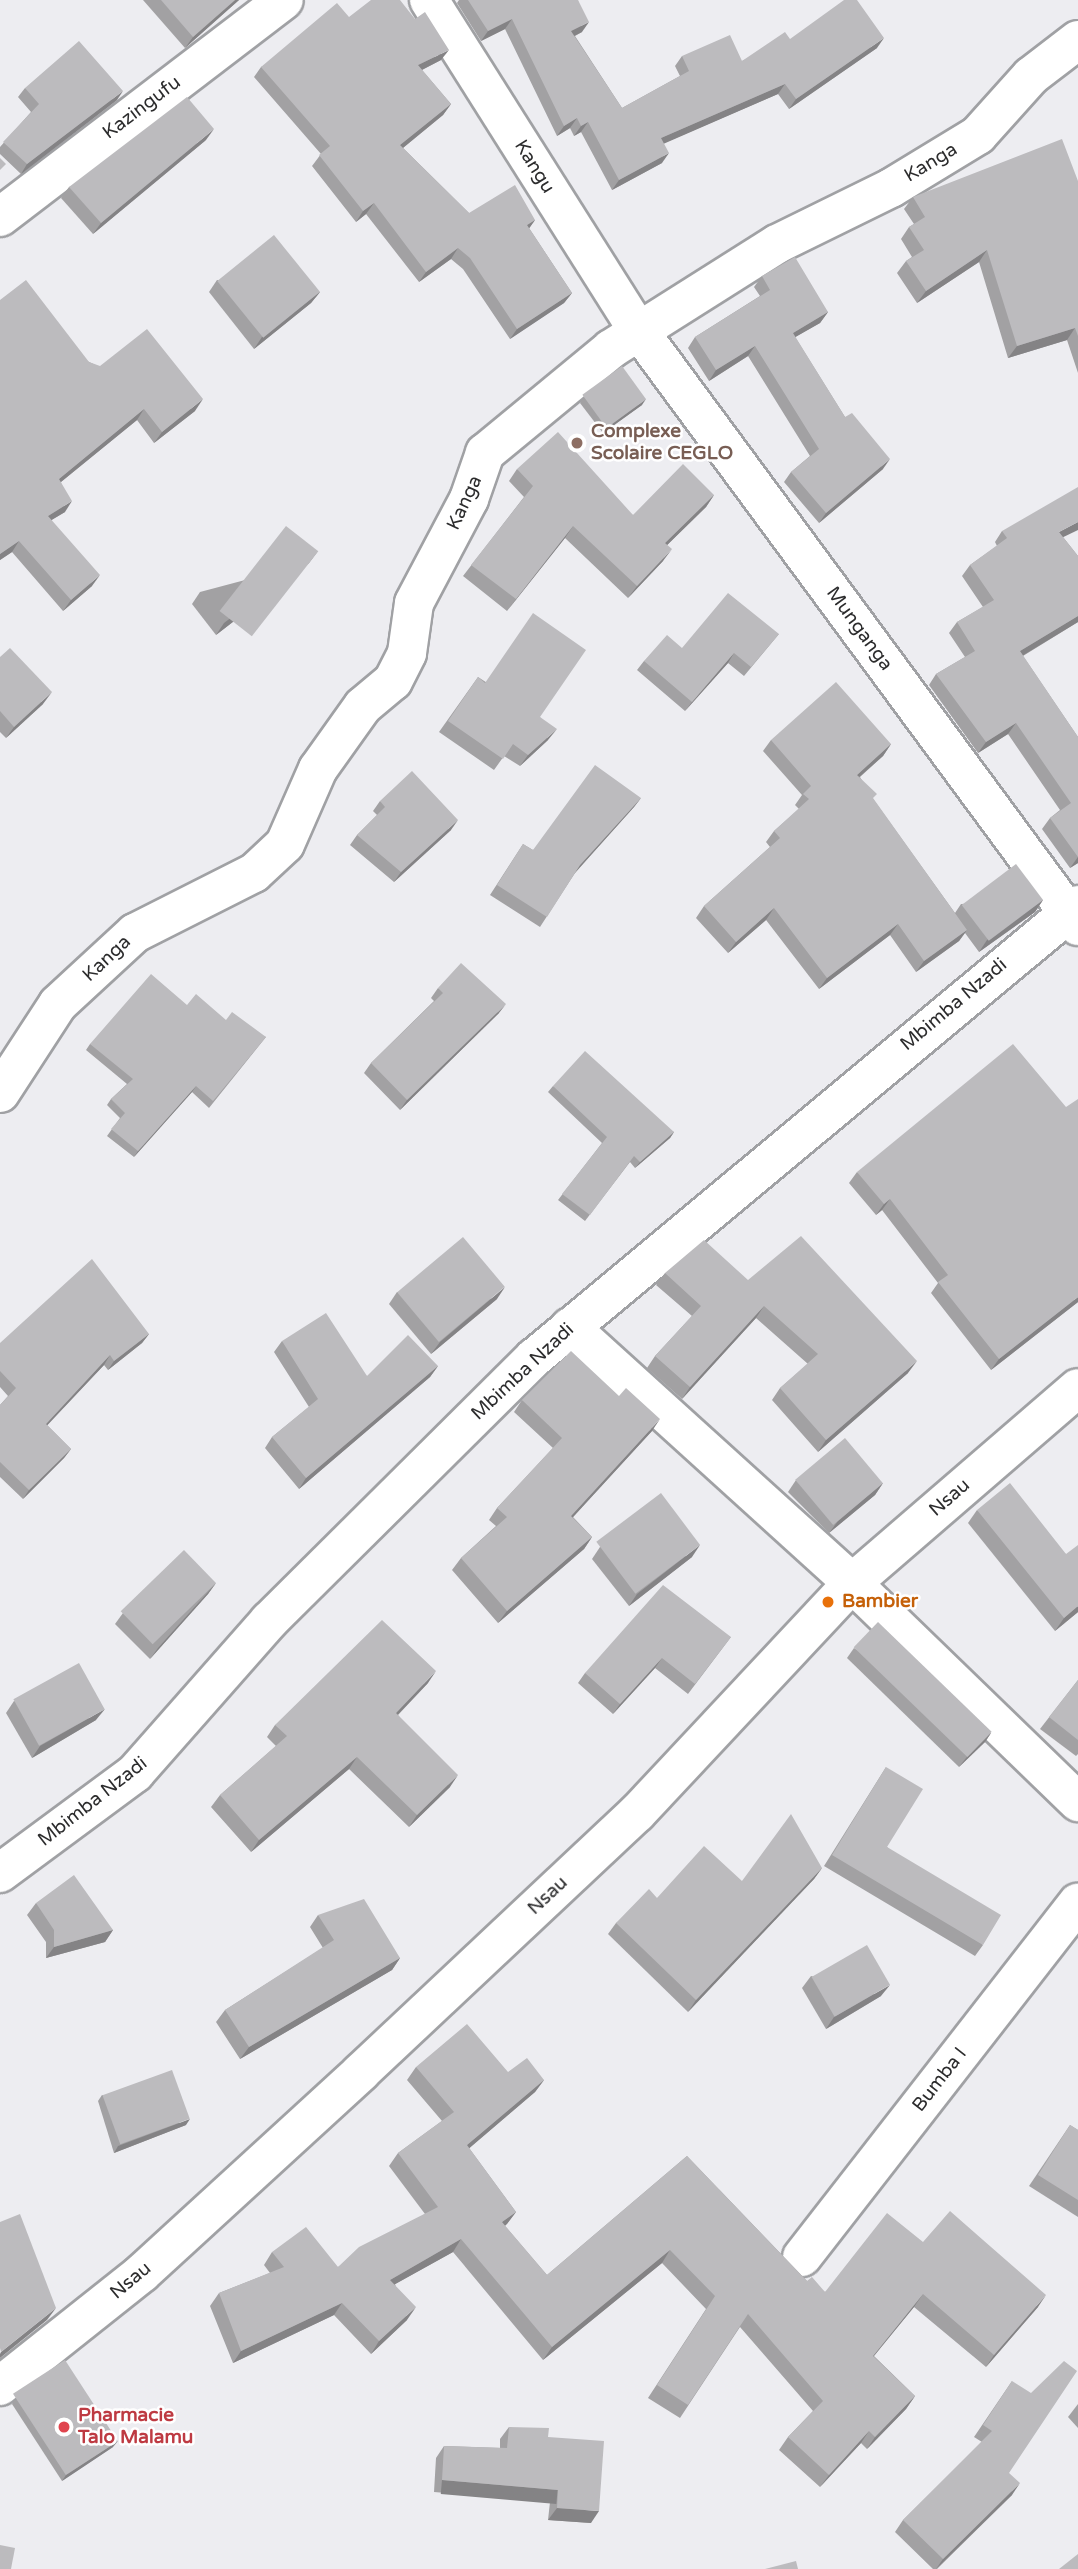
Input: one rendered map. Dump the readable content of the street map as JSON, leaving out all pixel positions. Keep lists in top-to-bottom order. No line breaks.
{"streets":{"street":["Kazingufu","Kanga","Kangu","Munganga","Mbimba Nzadi","Nsau","Bumba I"]},"crossings":[["Kanga","Kangu"],["Kanga","Munganga"],["Kangu","Munganga"],["Munganga","Mbimba Nzadi"]],"places":["Complexe Scolaire CEGLO","Bambier","Pharmacie Talo Malamu"]}
